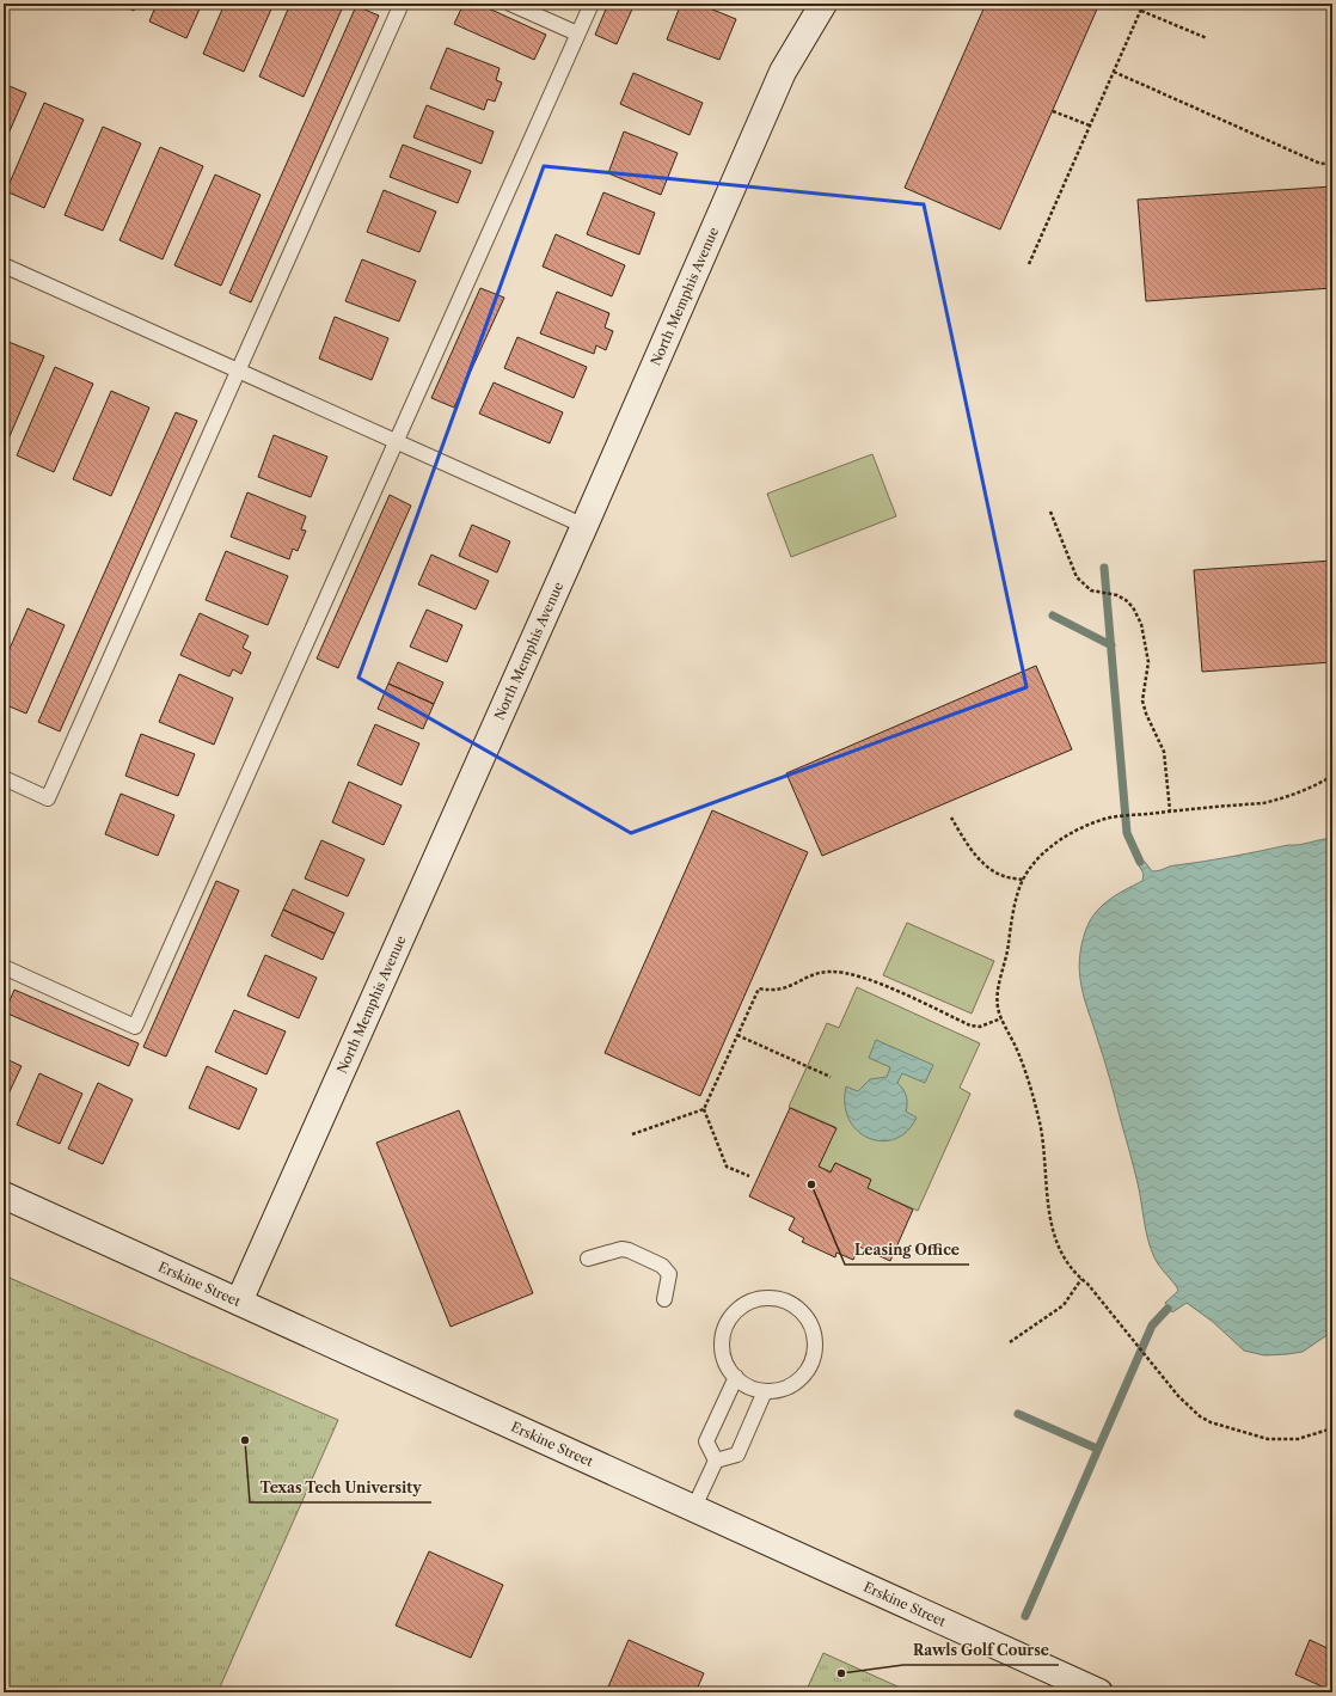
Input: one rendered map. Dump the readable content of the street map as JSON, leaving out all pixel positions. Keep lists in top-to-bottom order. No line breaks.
{"streets":{"street":["North Memphis Avenue","Erskine Street"]},"crossings":[["North Memphis Avenue","Erskine Street"]],"places":["Leasing Office","Texas Tech University","Rawls Golf Course"]}
